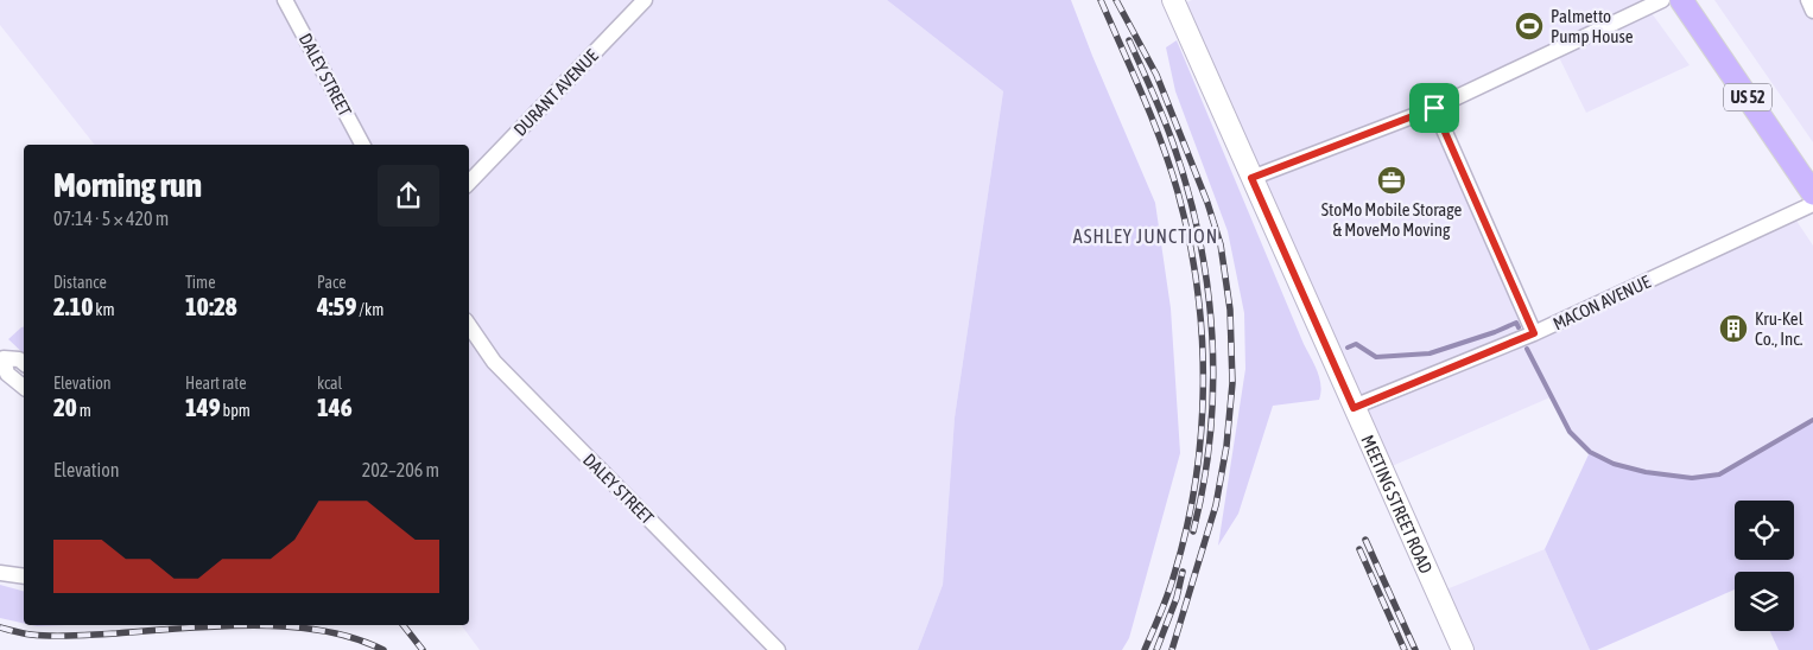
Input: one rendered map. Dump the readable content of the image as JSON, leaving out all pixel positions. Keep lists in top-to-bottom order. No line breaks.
{"streets":{"main road":["US 52"],"street":["DALEY STREET","DURANT AVENUE","MACON AVENUE","MEETING STREET ROAD"]},"crossings":[["MACON AVENUE","MEETING STREET ROAD"]],"districts":["ASHLEY JUNCTION"],"places":{"sports":["Palmetto Pump House"],"office":["StoMo Mobile Storage & MoveMo Moving"],"building":["Kru-Kel Co., Inc."]},"page":{"heading":["Morning run","07:14 · 5 × 420 m"],"stats":[["Distance","2.10 km"],["Time","10:28"],["Pace","4:59 /km"],["Elevation","20 m"],["Heart rate","149 bpm"],["kcal","146"]],"chart":["Elevation","202–206 m"]}}
